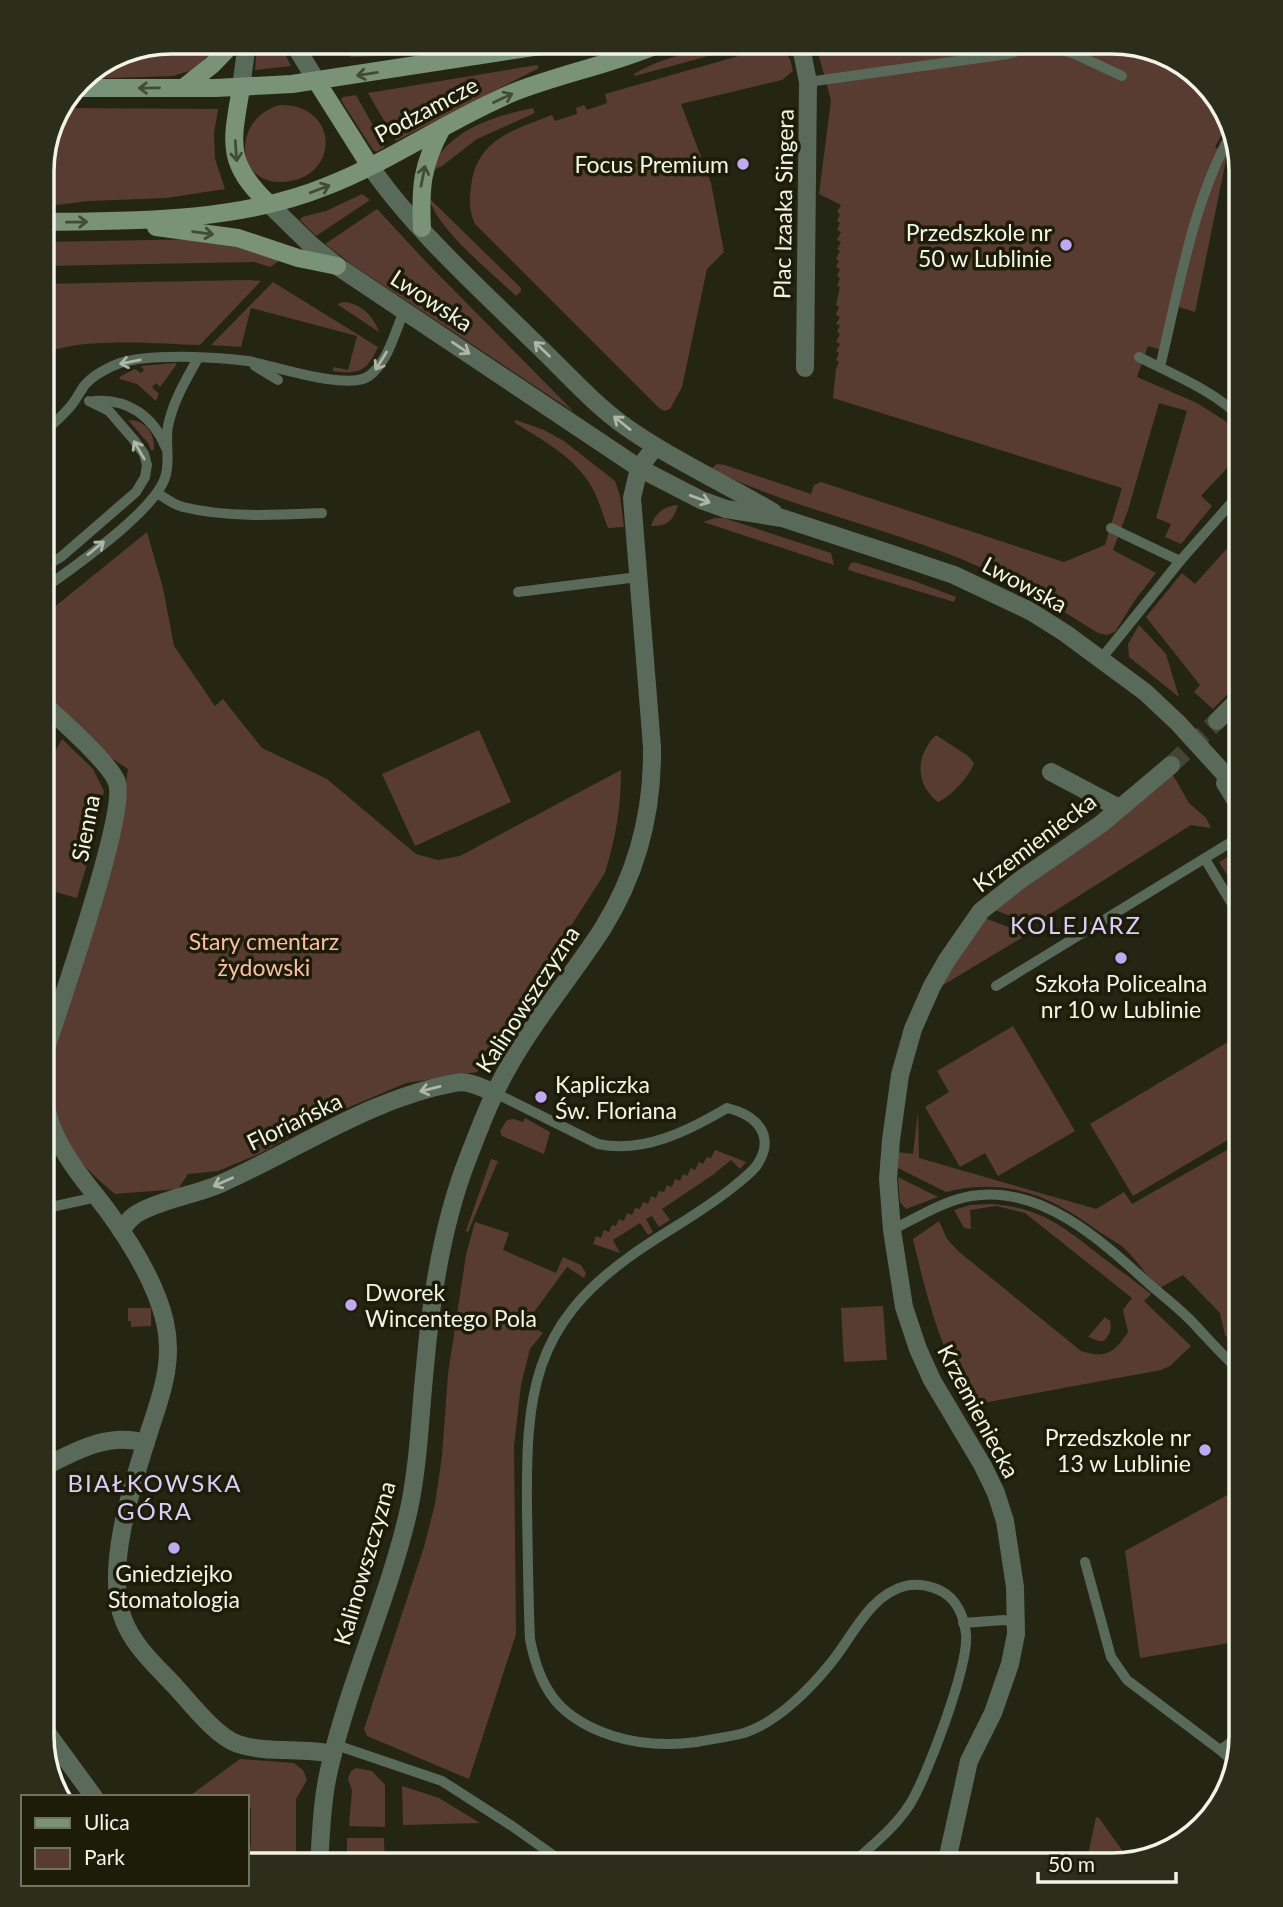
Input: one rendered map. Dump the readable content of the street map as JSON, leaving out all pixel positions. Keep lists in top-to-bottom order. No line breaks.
{"streets":{"main road":["Podzamcze"],"street":["Plac Izaaka Singera","Lwowska","Sienna","Krzemieniecka","Kalinowszczyzna","Floriańska"]},"crossings":[["Podzamcze","Lwowska"],["Lwowska","Kalinowszczyzna"],["Kalinowszczyzna","Floriańska"]],"one_way":["Floriańska"],"districts":["KOLEJARZ","BIAŁKOWSKA GÓRA"],"parks":["Stary cmentarz żydowski"],"places":["Focus Premium","Przedszkole nr 50 w Lublinie","Szkoła Policealna nr 10 w Lublinie","Kapliczka Św. Floriana","Dworek Wincentego Pola","Przedszkole nr 13 w Lublinie","Gniedziejko Stomatologia"],"legend":["Ulica","Park"],"scale_bar":"50 m"}
